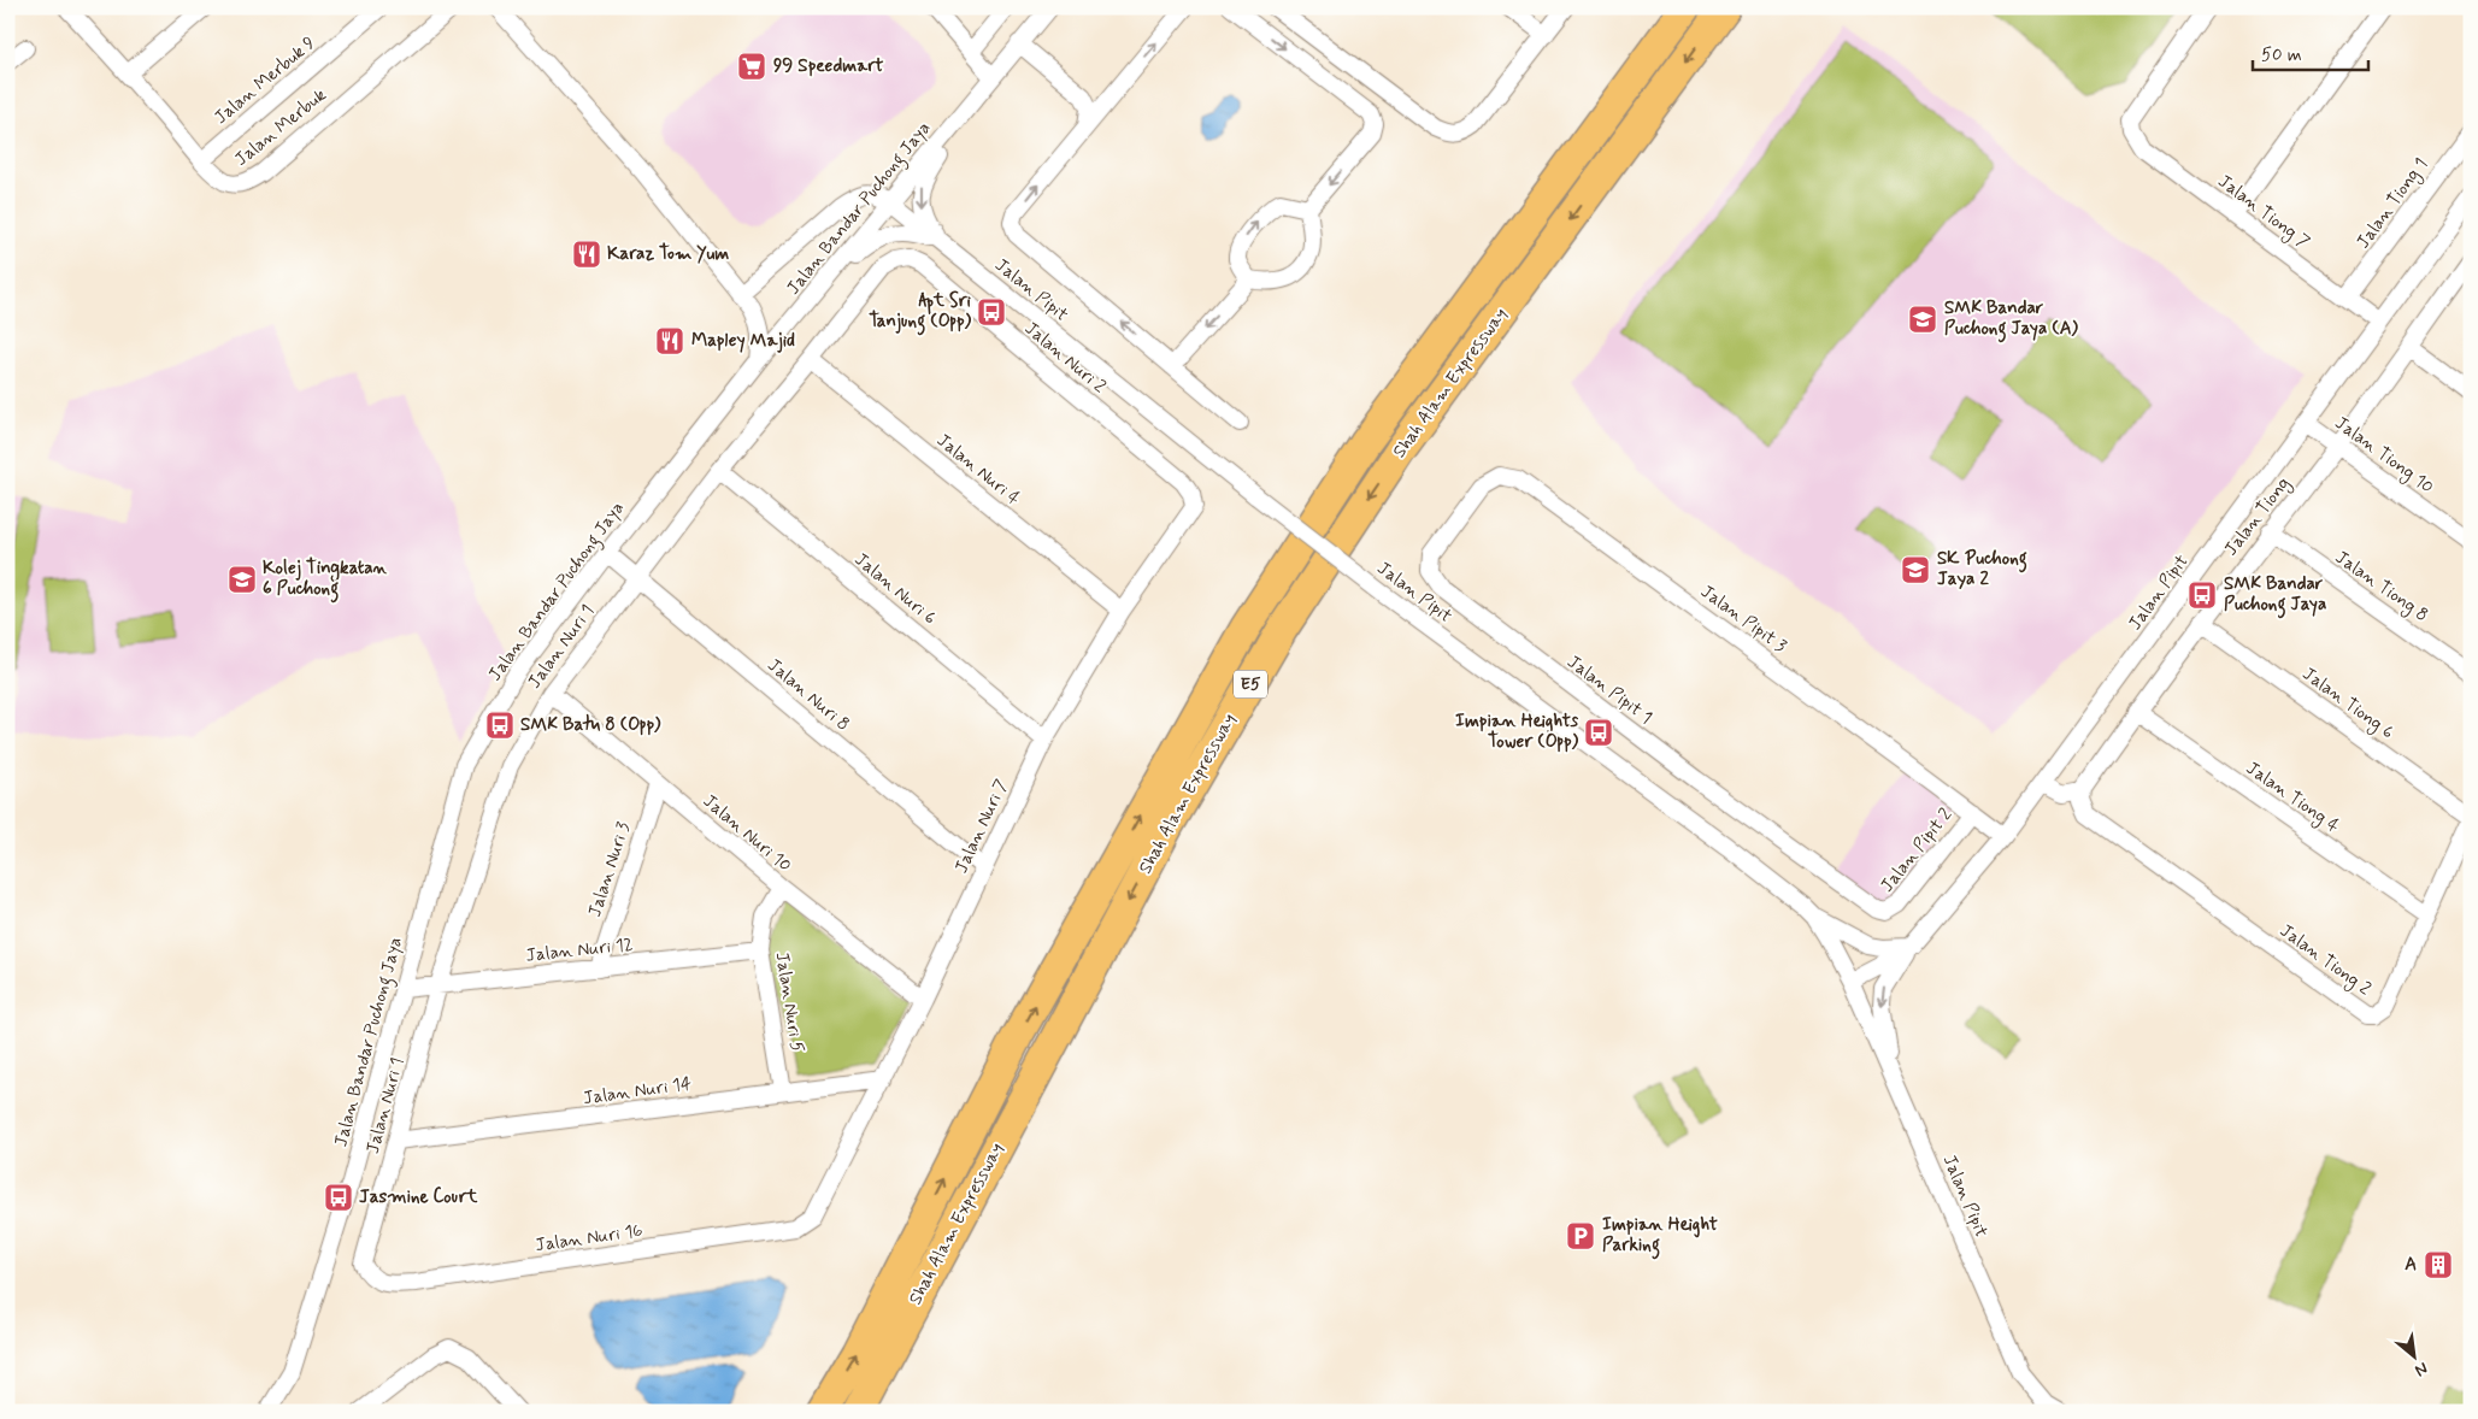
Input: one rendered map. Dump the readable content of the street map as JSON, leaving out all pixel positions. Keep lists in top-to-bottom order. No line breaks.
{"streets":{"highway":["Shah Alam Expressway","E5"],"street":["Jalan Merbuk 9","Jalan Merbuk","Jalan Tiong 1","Jalan Bandar Puchong Jaya","Jalan Tiong 7","Jalan Pipit","Jalan Nuri 2","Jalan Tiong 10","Jalan Nuri 4","Jalan Tiong","Jalan Tiong 8","Jalan Nuri 6","Jalan Pipit 3","Jalan Nuri 1","Jalan Pipit 1","Jalan Nuri 8","Jalan Tiong 6","Jalan Tiong 4","Jalan Nuri 7","Jalan Nuri 10","Jalan Pipit 2","Jalan Nuri 3","Jalan Nuri 12","Jalan Tiong 2","Jalan Nuri 5","Jalan Nuri 14","Jalan Nuri 16"]},"crossings":[["Jalan Merbuk 9","Jalan Merbuk"],["Jalan Tiong 1","Jalan Tiong 7"],["Jalan Bandar Puchong Jaya","Jalan Pipit"],["Jalan Bandar Puchong Jaya","Jalan Nuri 8"],["Jalan Bandar Puchong Jaya","Jalan Nuri 12"],["Jalan Tiong 7","Jalan Pipit"],["Jalan Pipit","Jalan Tiong 10"],["Jalan Pipit","Jalan Pipit 3"],["Jalan Nuri 2","Jalan Nuri 1"],["Jalan Nuri 2","Jalan Nuri 7"],["Jalan Tiong 10","Jalan Tiong"],["Jalan Nuri 4","Jalan Nuri 1"],["Jalan Nuri 4","Jalan Nuri 7"],["Jalan Tiong","Jalan Tiong 8"],["Jalan Tiong","Jalan Tiong 6"],["Jalan Tiong","Jalan Tiong 4"],["Jalan Tiong","Jalan Tiong 2"],["Jalan Nuri 6","Jalan Nuri 1"],["Jalan Nuri 6","Jalan Nuri 7"],["Jalan Pipit 3","Jalan Pipit 1"],["Jalan Pipit 3","Jalan Pipit 2"],["Jalan Nuri 1","Jalan Nuri 8"],["Jalan Nuri 1","Jalan Nuri 10"],["Jalan Nuri 1","Jalan Nuri 12"],["Jalan Nuri 1","Jalan Nuri 14"],["Jalan Nuri 1","Jalan Nuri 16"],["Jalan Pipit 1","Jalan Pipit 2"],["Jalan Nuri 8","Jalan Nuri 7"],["Jalan Tiong 6","Jalan Tiong 2"],["Jalan Tiong 4","Jalan Tiong 2"],["Jalan Nuri 7","Jalan Nuri 10"],["Jalan Nuri 7","Jalan Nuri 14"],["Jalan Nuri 7","Jalan Nuri 16"],["Jalan Nuri 10","Jalan Nuri 3"],["Jalan Nuri 10","Jalan Nuri 5"],["Jalan Nuri 3","Jalan Nuri 12"],["Jalan Nuri 12","Jalan Nuri 5"],["Jalan Nuri 5","Jalan Nuri 14"]],"places":{"supermarket":["99 Speedmart"],"restaurant":["Karaz Tom Yum","Mapley Majid"],"bus stop":["Apt Sri Tanjung (Opp)","SMK Bandar Puchong Jaya","SMK Batu 8 (Opp)","Impian Heights Tower (Opp)","Jasmine Court"],"school or university":["SMK Bandar Puchong Jaya (A)","SK Puchong Jaya 2","Kolej Tingkatan 6 Puchong"],"parking":["Impian Height Parking"],"building":["A"]},"scale_bar":"50 m","north":"bottom right"}
